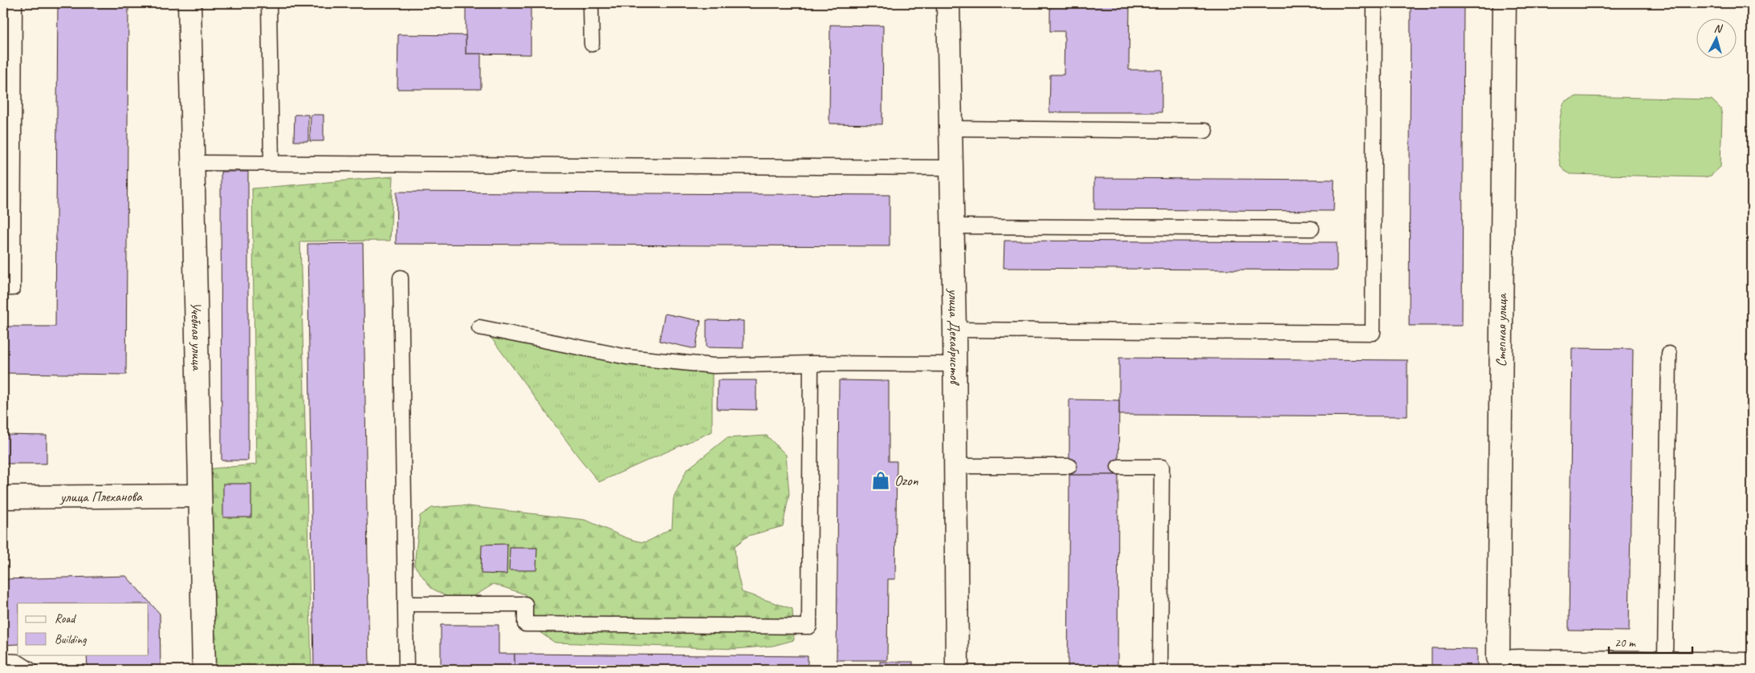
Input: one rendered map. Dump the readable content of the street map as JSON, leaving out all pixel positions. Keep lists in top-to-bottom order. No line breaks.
{"streets":{"street":["Степная улица","улица Декабристов","Учебная улица","улица Плеханова"]},"crossings":[["Учебная улица","улица Плеханова"]],"places":{"shop":["Ozon"]},"legend":["Road","Building"],"scale_bar":"20 m","north":"top"}
